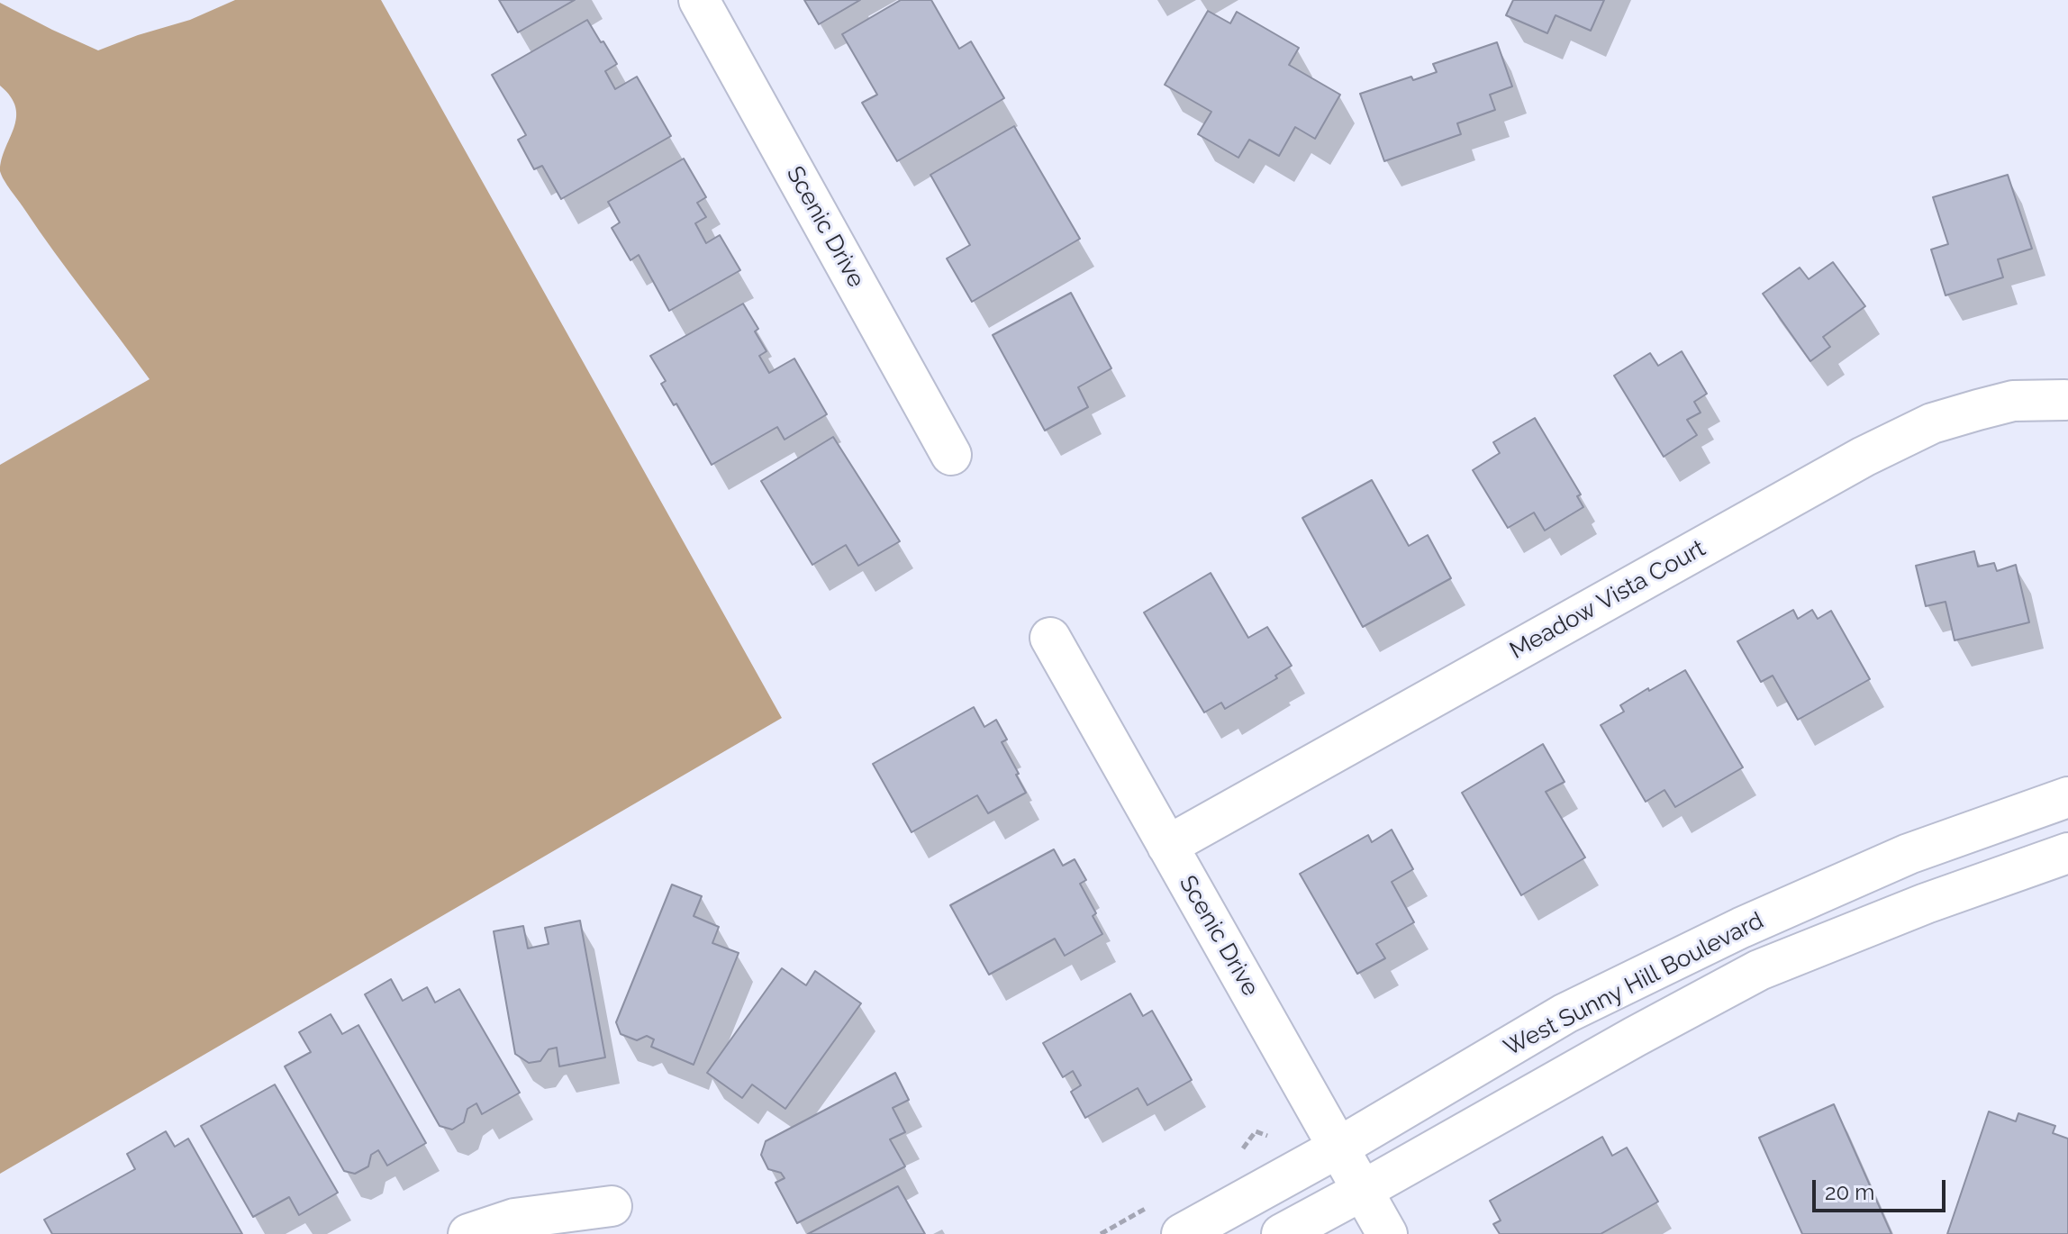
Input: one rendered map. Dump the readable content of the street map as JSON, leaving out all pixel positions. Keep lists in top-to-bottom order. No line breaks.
{"streets":{"street":["Scenic Drive","Meadow Vista Court","West Sunny Hill Boulevard"]},"crossings":[["Scenic Drive","Meadow Vista Court"],["Scenic Drive","West Sunny Hill Boulevard"]],"scale_bar":"20 m"}
